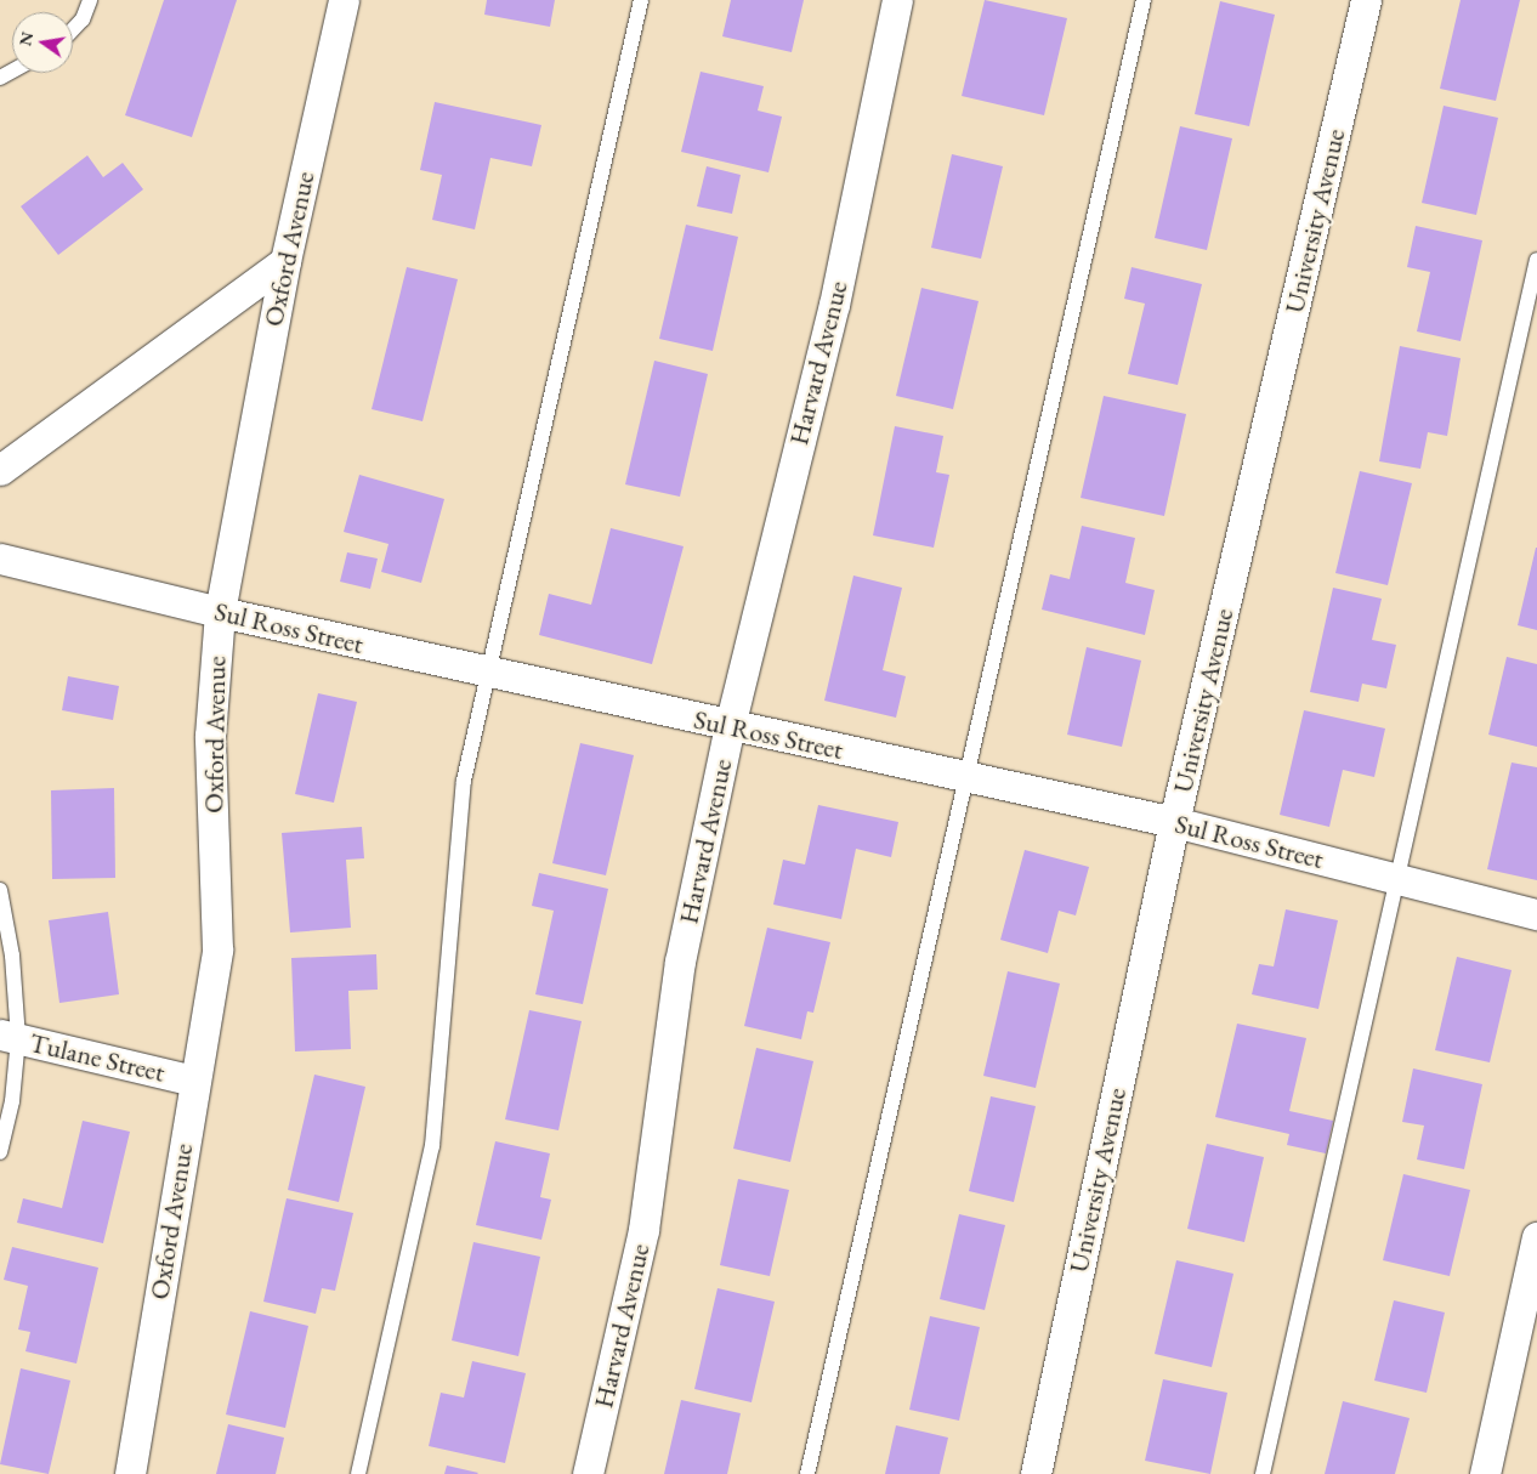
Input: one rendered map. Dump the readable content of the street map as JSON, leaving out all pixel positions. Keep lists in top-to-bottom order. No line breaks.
{"streets":{"street":["University Avenue","Oxford Avenue","Harvard Avenue","Sul Ross Street","Tulane Street"]},"crossings":[["University Avenue","Sul Ross Street"],["Oxford Avenue","Sul Ross Street"],["Oxford Avenue","Tulane Street"],["Harvard Avenue","Sul Ross Street"]],"north":"left"}
